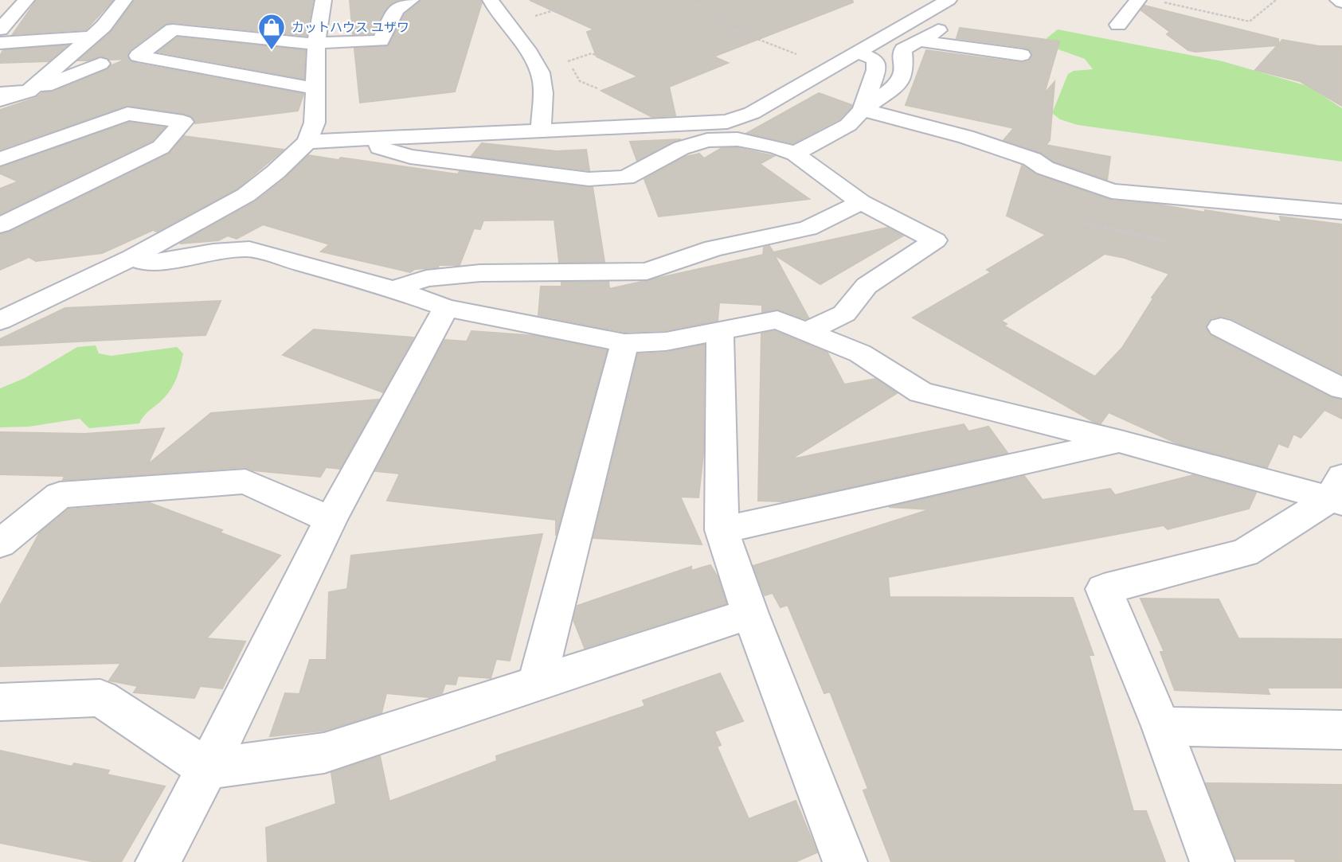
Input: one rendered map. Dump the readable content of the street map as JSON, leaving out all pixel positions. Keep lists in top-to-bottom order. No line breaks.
{"places":{"shop":["カットハウス ユザワ"]}}
